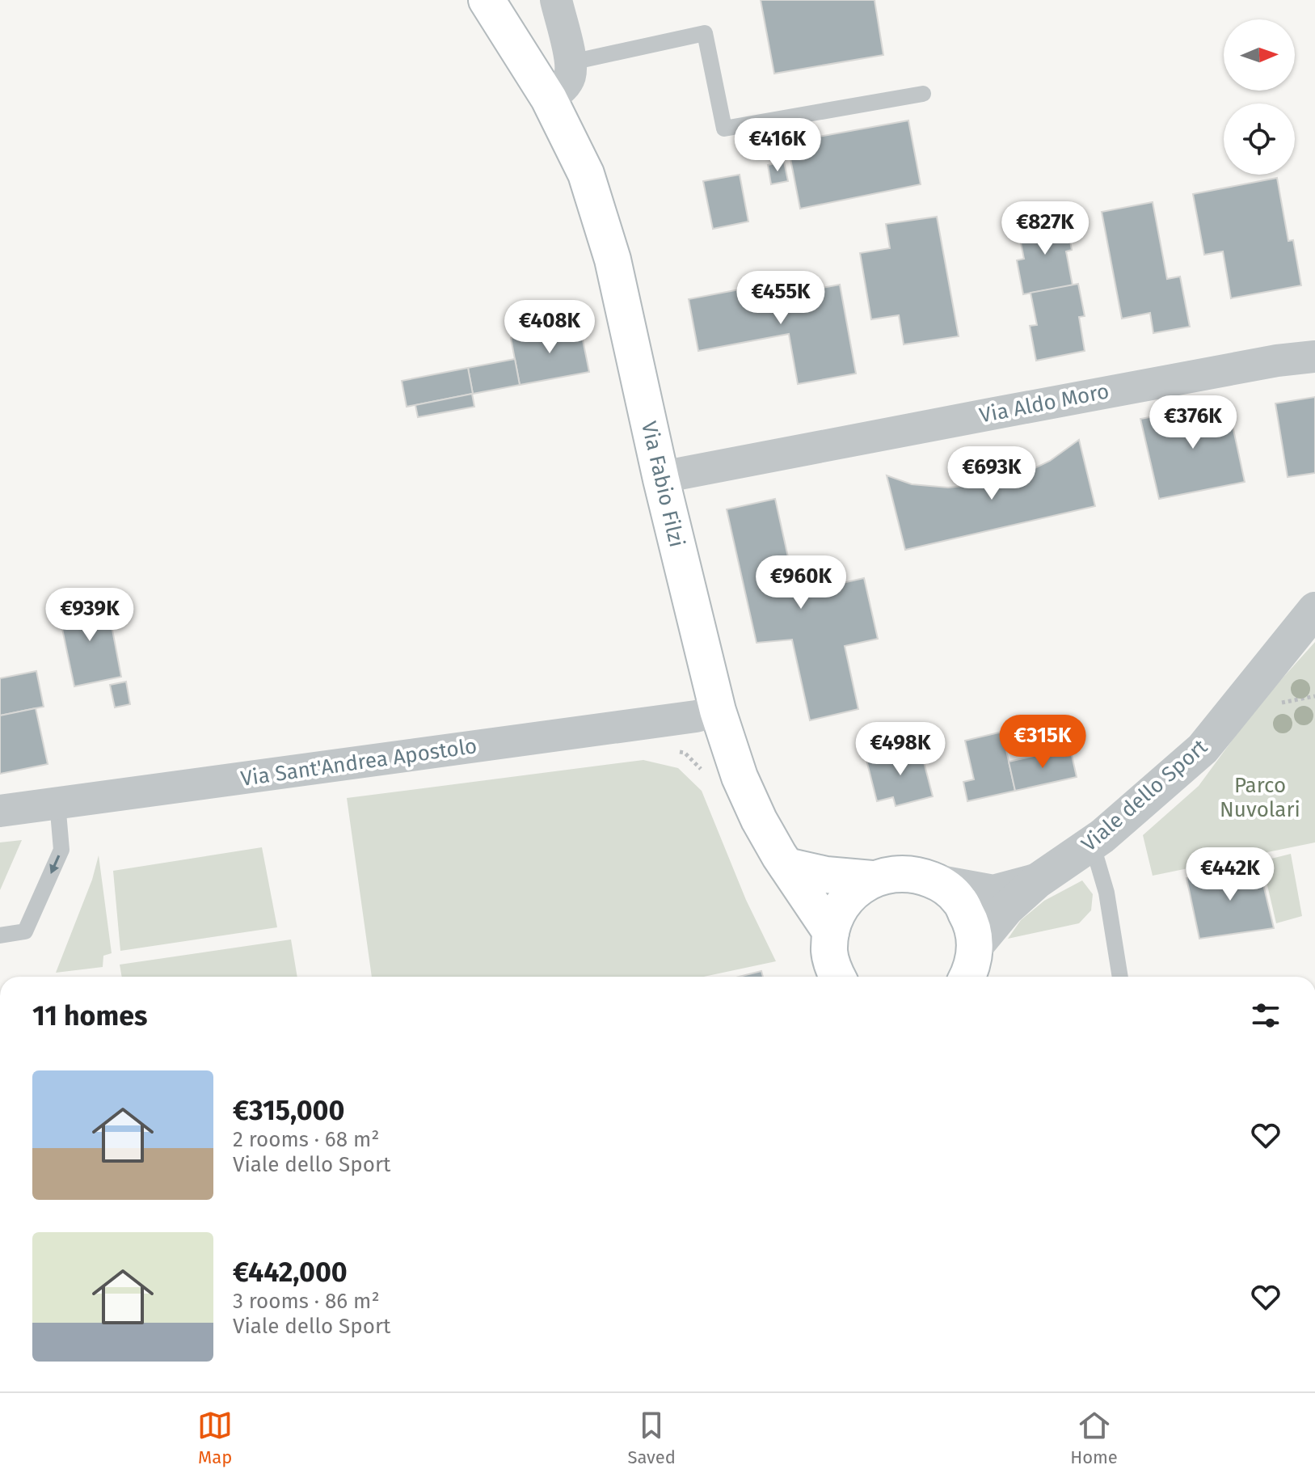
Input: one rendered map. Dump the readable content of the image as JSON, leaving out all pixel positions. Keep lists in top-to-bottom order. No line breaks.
{"streets":{"main road":["Via Fabio Filzi"],"street":["Via Aldo Moro","Via Sant'Andrea Apostolo","Viale dello Sport"]},"crossings":[["Via Aldo Moro","Via Fabio Filzi"],["Via Fabio Filzi","Via Sant'Andrea Apostolo"]],"parks":["Parco Nuvolari"],"north":"right","page":{"price":["€416K","€827K","€455K","€408K","€376K","€693K","€960K","€939K","€315K","€498K","€442K"],"heading":"11 homes","list":[{"name":"€315,000","note":"2 rooms · 68 m² · Viale dello Sport"},{"name":"€442,000","note":"3 rooms · 86 m² · Viale dello Sport"}],"tabs":["Map","Saved","Home"]}}
